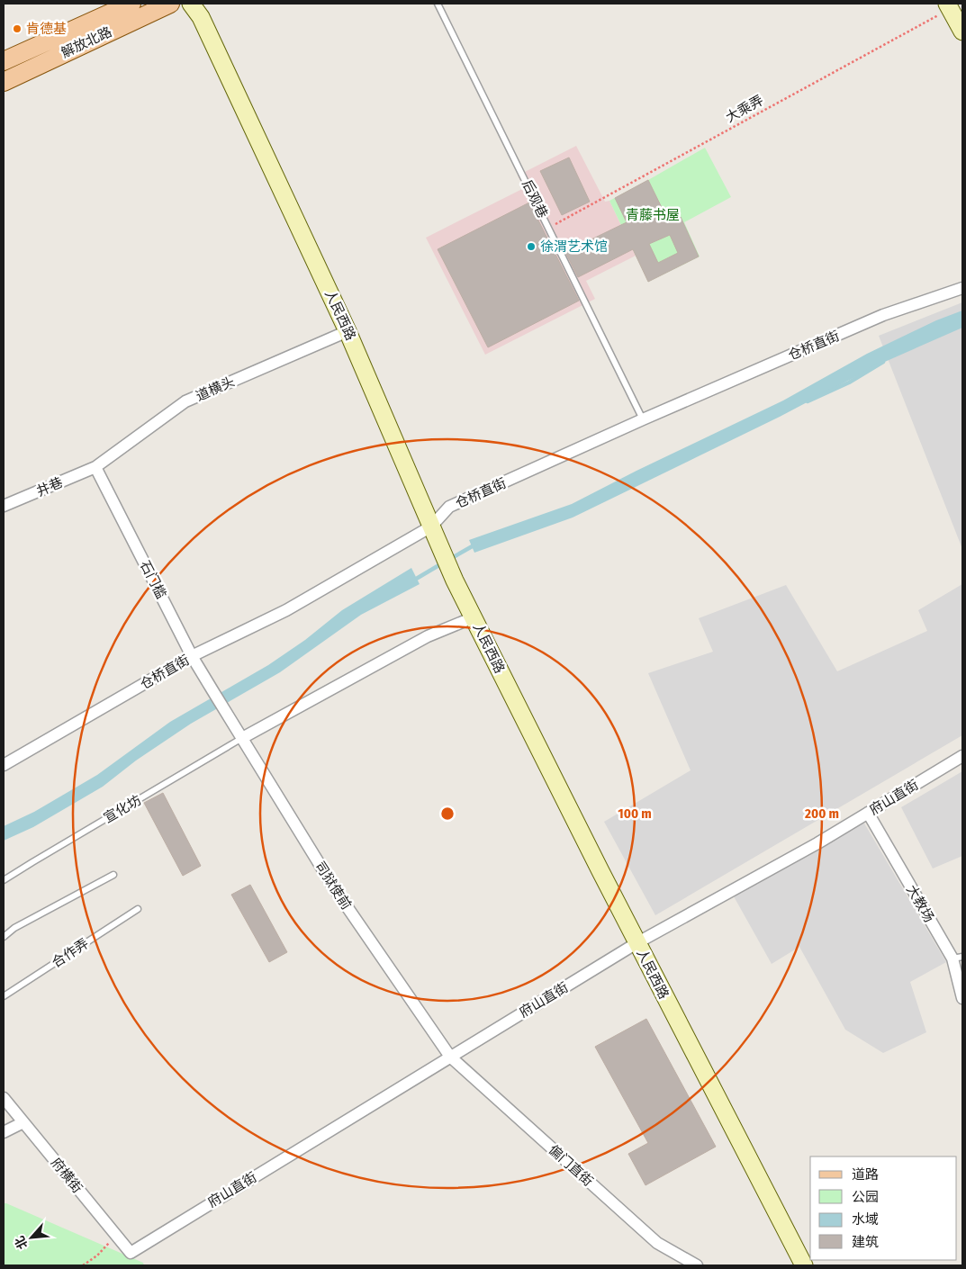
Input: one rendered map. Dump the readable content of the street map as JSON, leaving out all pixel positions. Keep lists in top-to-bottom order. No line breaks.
{"streets":{"main road":["解放北路","人民西路"],"street":["仓桥直街","道横头","井巷","石门槛","府山直街","司狱使前","大教场","偏门直街","府横街"],"lane":["后观巷","宣化坊","合作弄"],"path":["大乘弄"]},"crossings":[["大乘弄","后观巷"],["后观巷","仓桥直街"],["人民西路","仓桥直街"],["人民西路","道横头"],["人民西路","府山直街"],["仓桥直街","石门槛"],["道横头","井巷"],["道横头","石门槛"],["井巷","石门槛"],["石门槛","司狱使前"],["府山直街","司狱使前"],["府山直街","大教场"],["府山直街","偏门直街"],["府山直街","府横街"],["宣化坊","司狱使前"],["司狱使前","偏门直街"]],"parks":["青藤书屋"],"places":["肯德基","徐渭艺术馆"],"legend":["道路","公园","水域","建筑"],"north":"bottom left","rings":["100 m","200 m"]}
